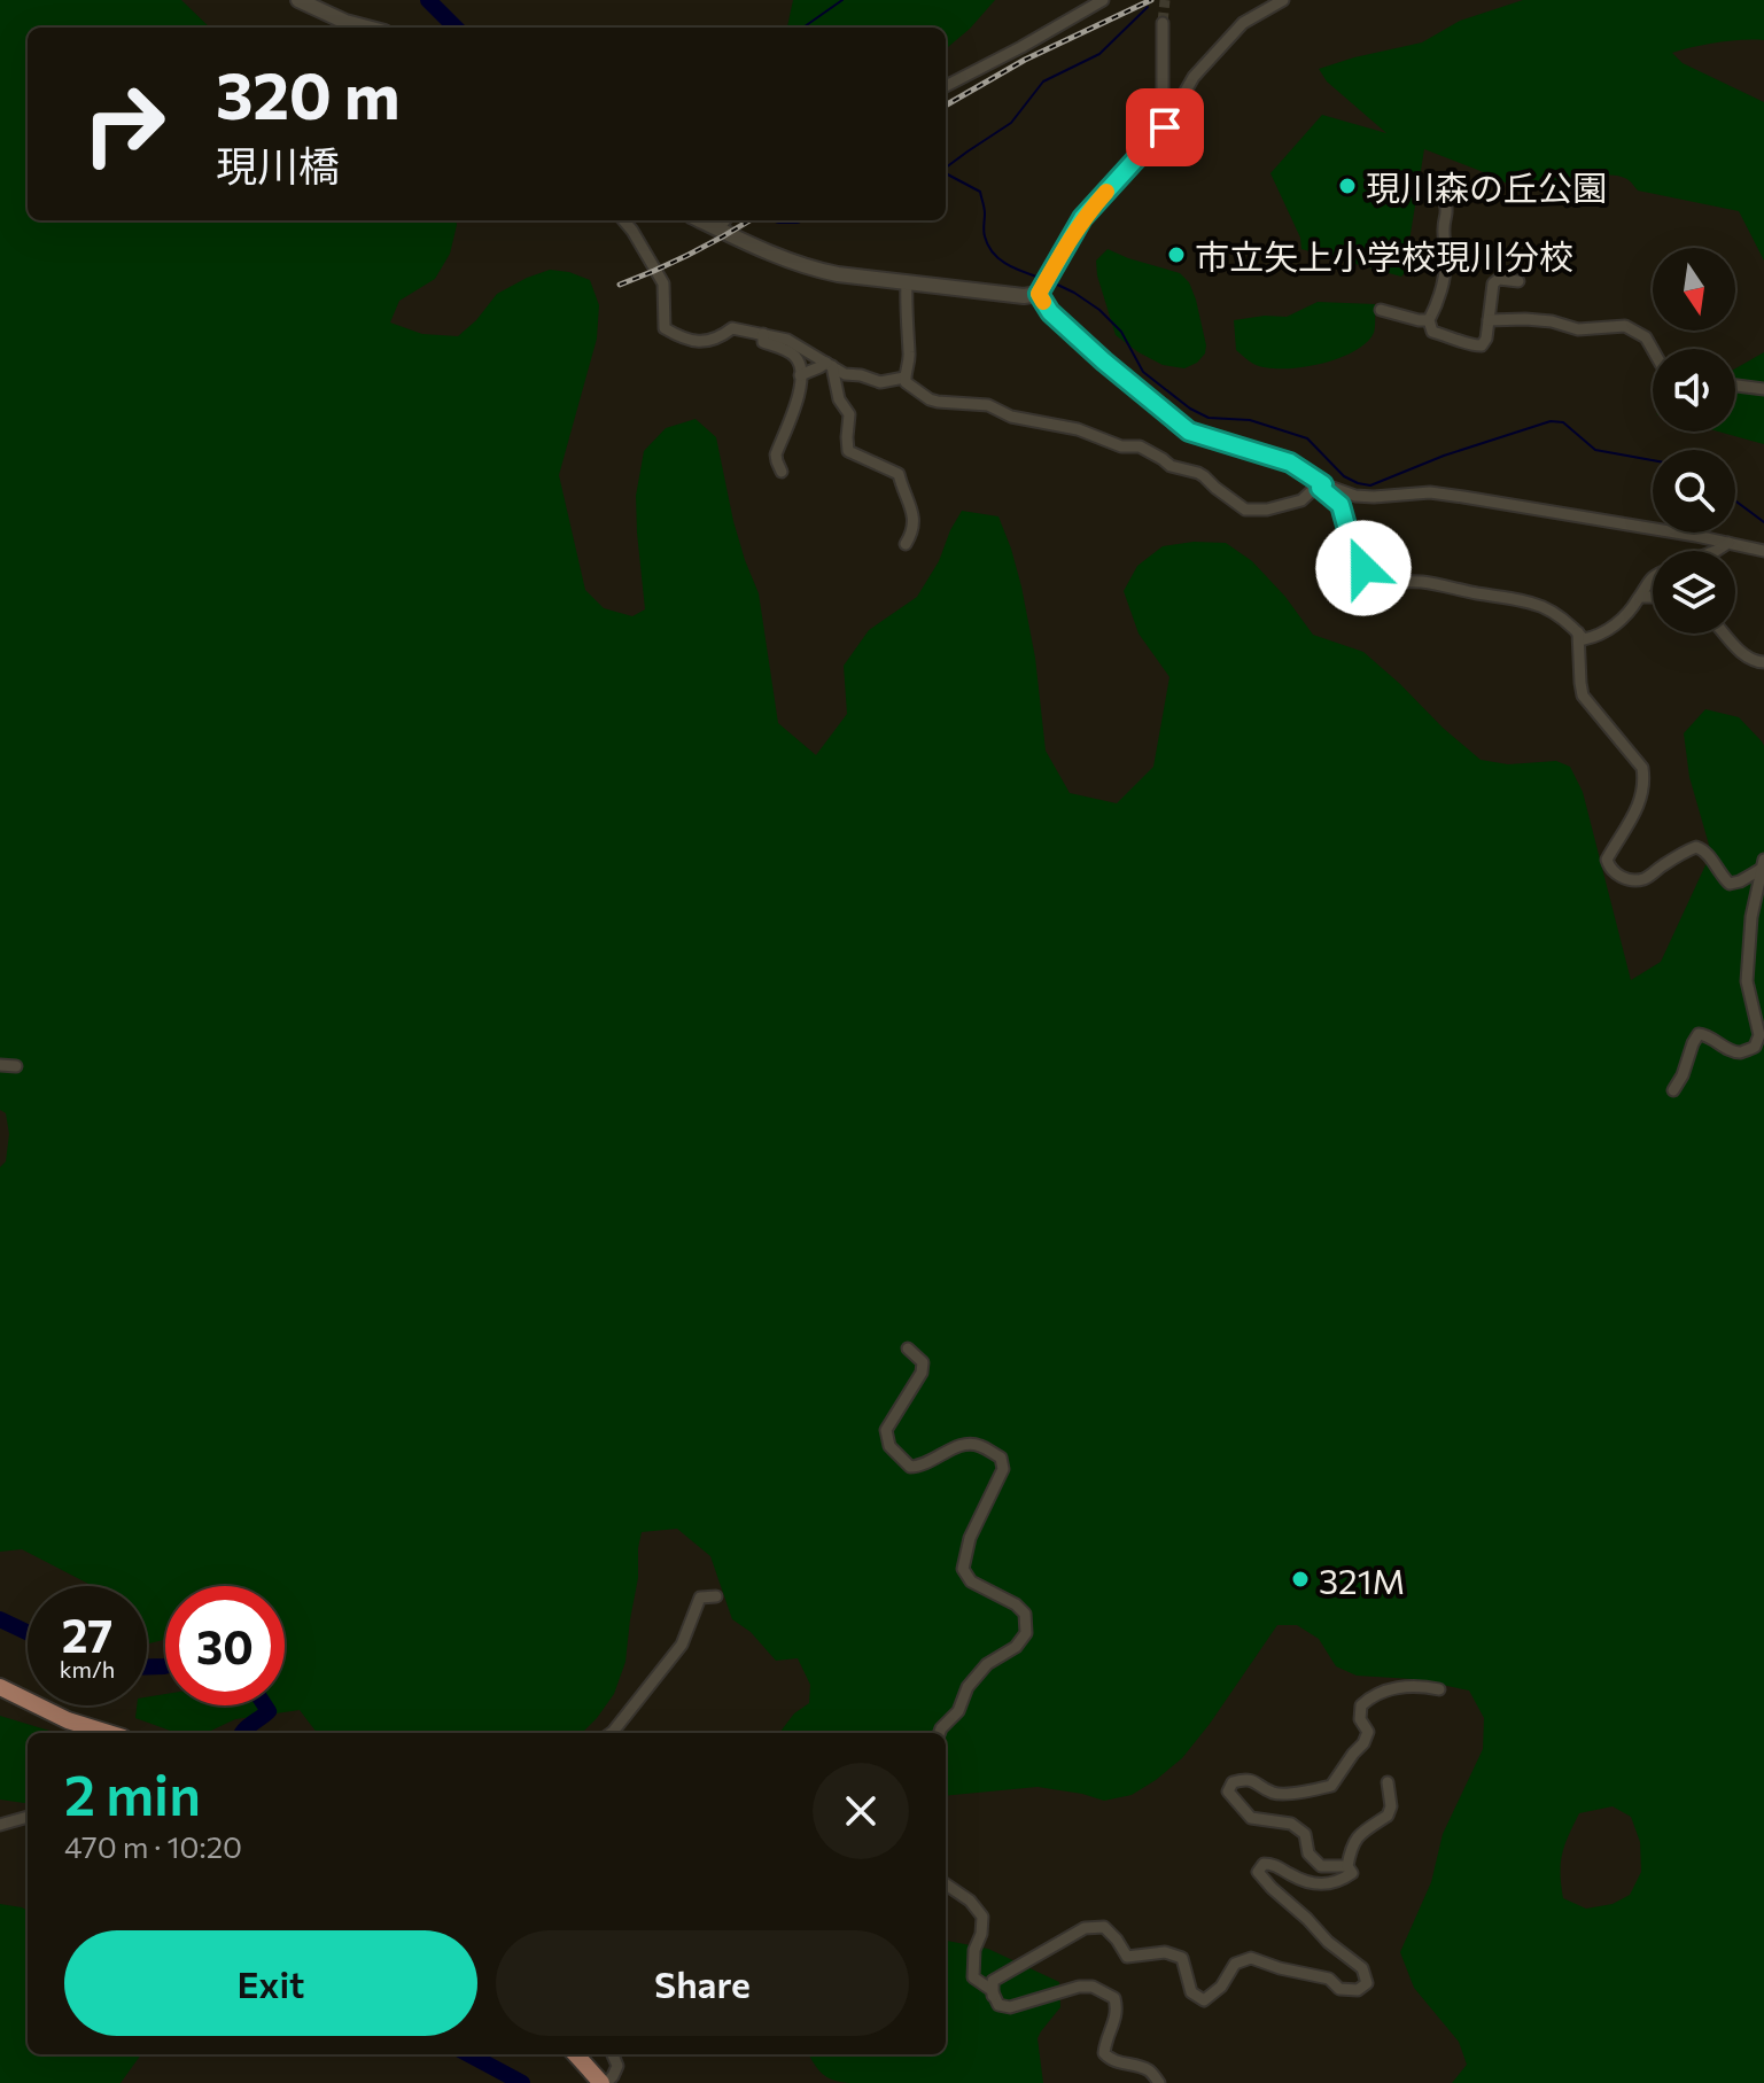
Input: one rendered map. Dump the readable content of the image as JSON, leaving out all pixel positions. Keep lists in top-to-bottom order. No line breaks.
{"places":["現川森の丘公園","市立矢上小学校現川分校","321M"],"north":"bottom","page":{"turn":["320 m","現川橋"],"speed":"27 km/h","limit":"30","heading":["2 min","470 m · 10:20"],"buttons":["Exit","Share"]}}
